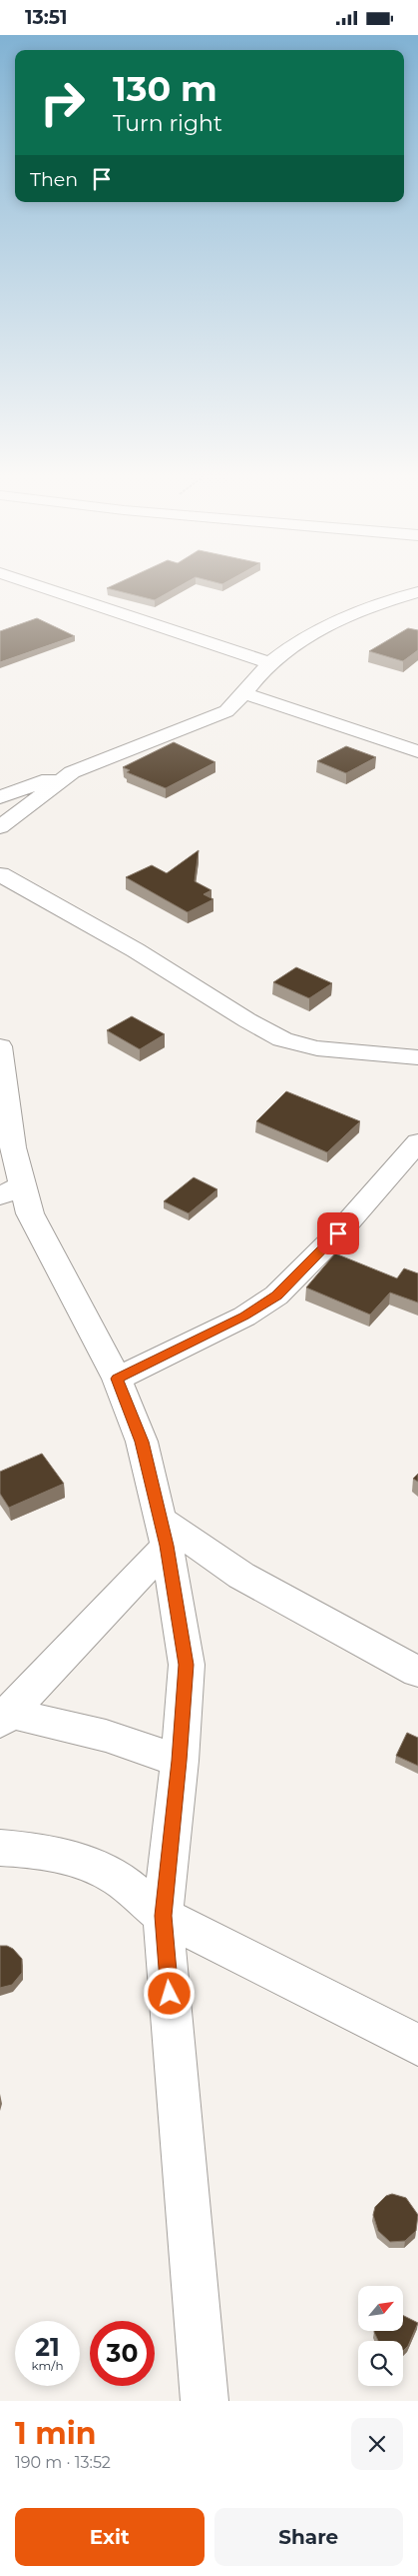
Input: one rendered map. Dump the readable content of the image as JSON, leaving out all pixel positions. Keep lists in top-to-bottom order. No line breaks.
{"north":"top right","page":{"status":"13:51","turn":["130 m","Turn right"],"then":"Then","speed":"21 km/h","limit":"30","heading":["1 min","190 m · 13:52"],"buttons":["Exit","Share"]}}
